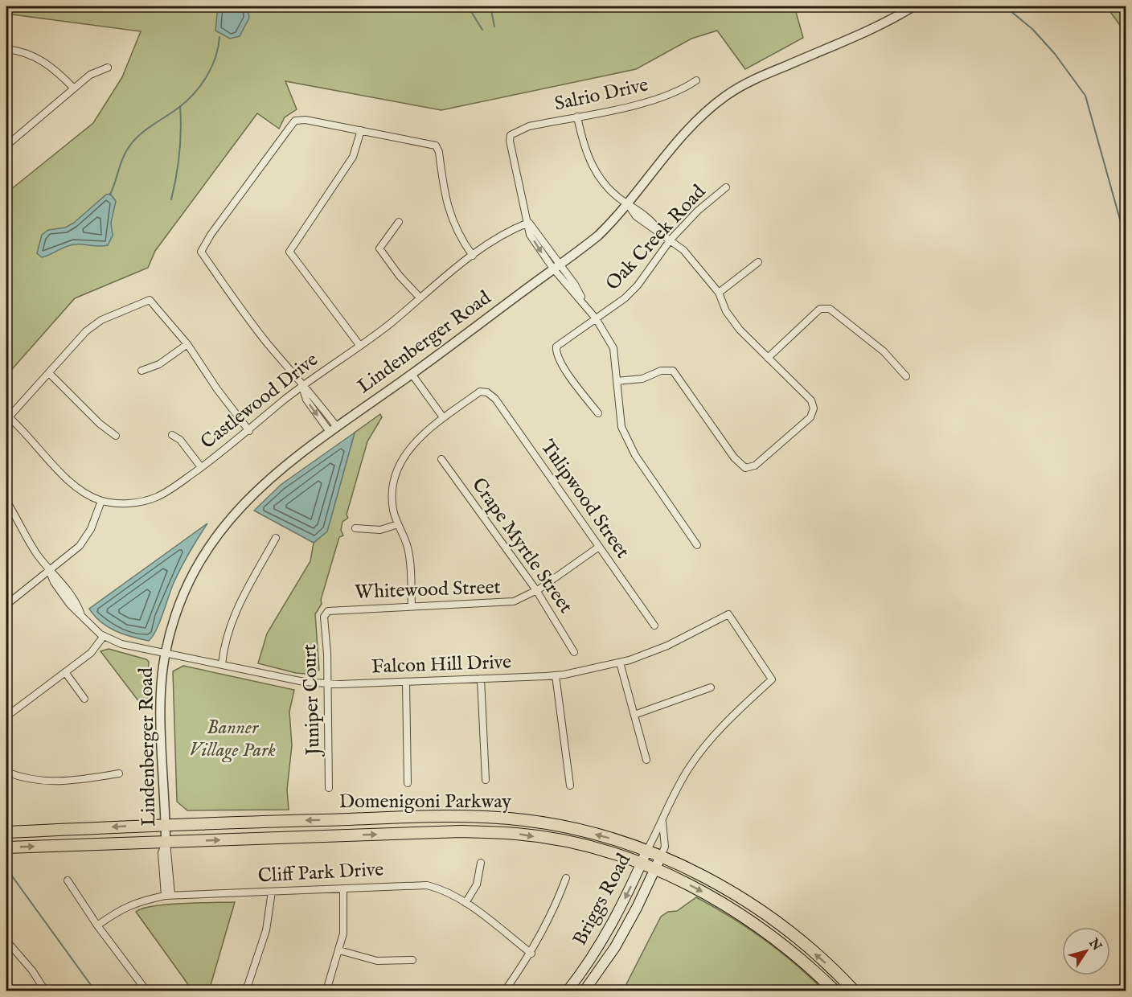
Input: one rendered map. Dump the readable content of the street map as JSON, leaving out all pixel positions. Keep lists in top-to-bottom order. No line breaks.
{"streets":{"main road":["Domenigoni Parkway","Briggs Road"],"street":["Salrio Drive","Oak Creek Road","Lindenberger Road","Castlewood Drive","Tulipwood Street","Crape Myrtle Street","Whitewood Street","Falcon Hill Drive","Juniper Court","Cliff Park Drive"]},"crossings":[["Salrio Drive","Castlewood Drive"],["Lindenberger Road","Falcon Hill Drive"],["Lindenberger Road","Domenigoni Parkway"],["Tulipwood Street","Whitewood Street"],["Crape Myrtle Street","Whitewood Street"],["Whitewood Street","Juniper Court"],["Falcon Hill Drive","Juniper Court"],["Falcon Hill Drive","Briggs Road"],["Domenigoni Parkway","Briggs Road"]],"parks":["Banner Village Park"],"north":"top right"}
